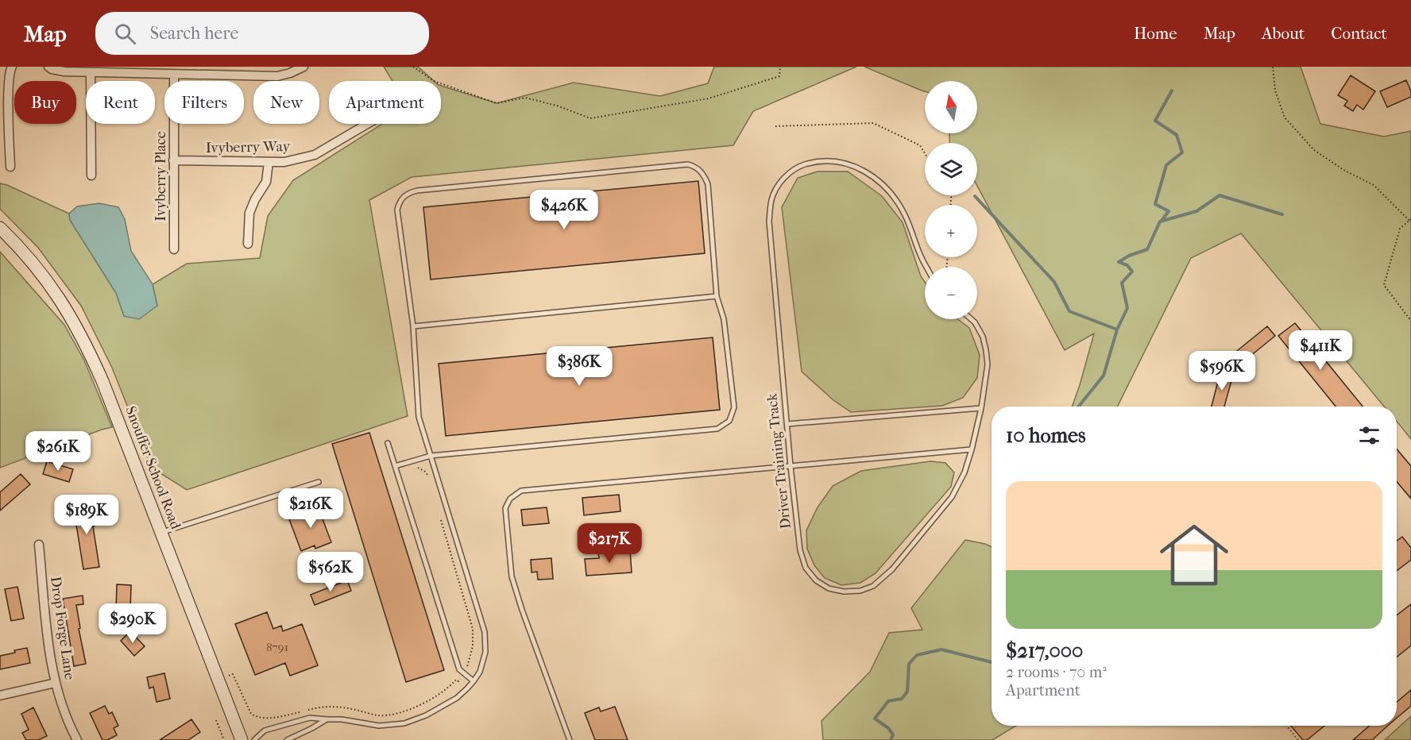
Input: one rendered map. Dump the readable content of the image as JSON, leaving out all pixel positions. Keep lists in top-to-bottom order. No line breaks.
{"streets":{"main road":["Snouffer School Road"],"street":["Ivyberry Way","Ivyberry Place","Drop Forge Lane"],"lane":["Driver Training Track"]},"crossings":[["Ivyberry Way","Ivyberry Place"]],"house_numbers":["8791"],"north":"top","page":{"header":"Map","search":"Search here","nav":["Home","Map","About","Contact"],"map_buttons":["+","−"],"chip":["Buy","Rent","Filters","New","Apartment"],"price":["$426K","$411K","$386K","$596K","$261K","$216K","$189K","$217K","$562K","$290K"],"heading":"10 homes","list":[{"name":"$217,000","note":"2 rooms · 70 m² · Apartment"}]}}
